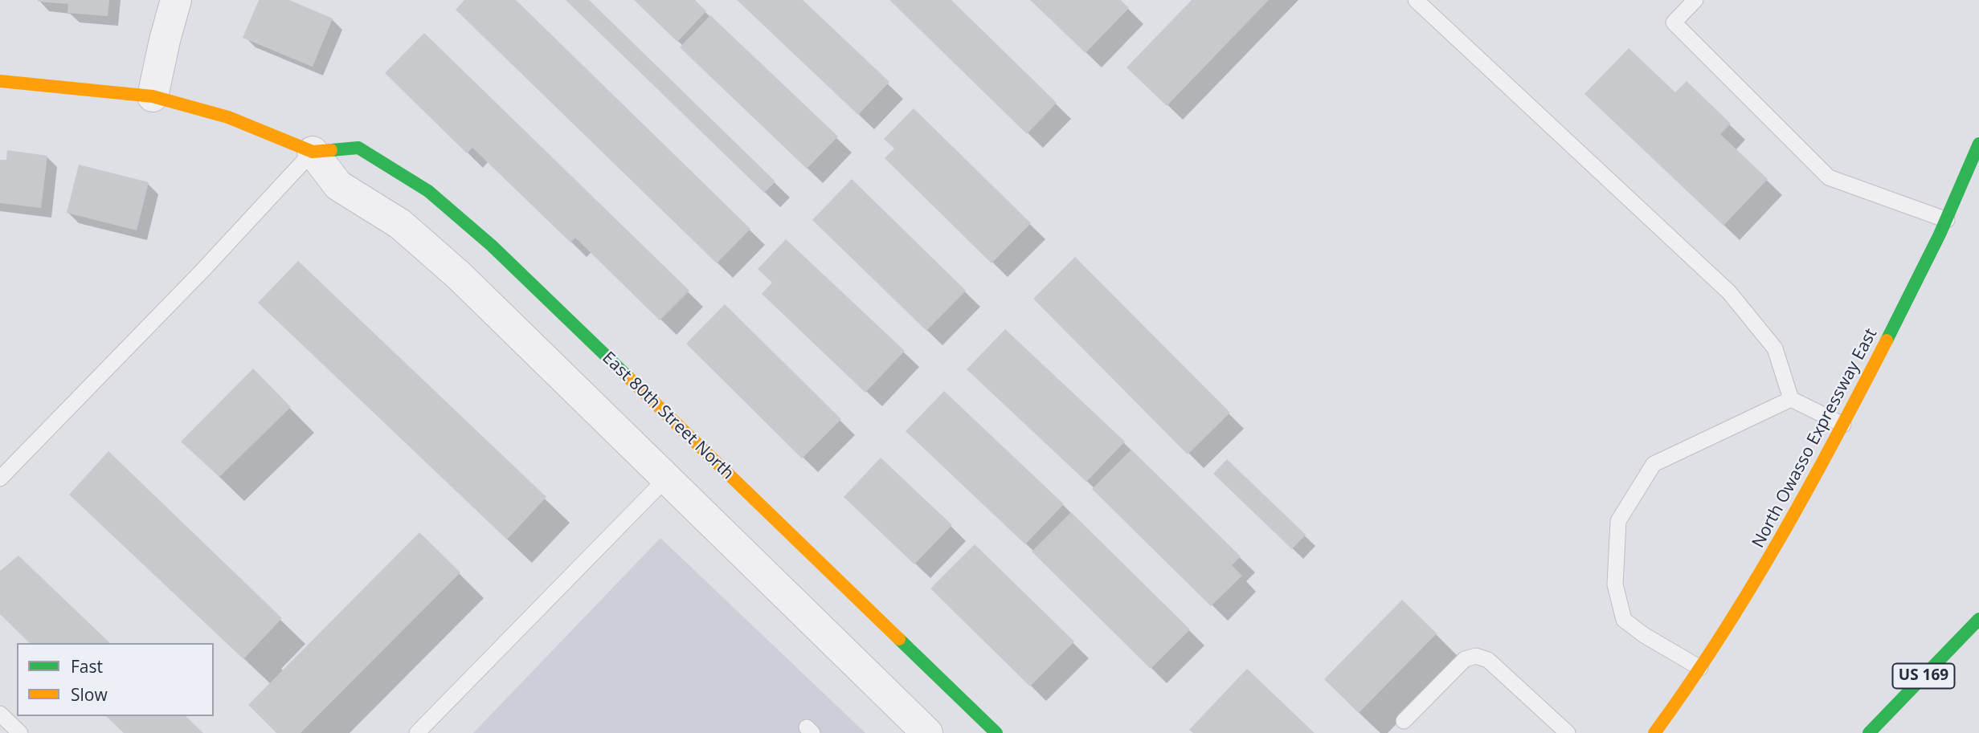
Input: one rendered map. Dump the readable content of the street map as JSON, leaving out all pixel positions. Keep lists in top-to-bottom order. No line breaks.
{"streets":{"main road":["East 80th Street North","North Owasso Expressway East","US 169"]},"legend":["Fast","Slow"]}
